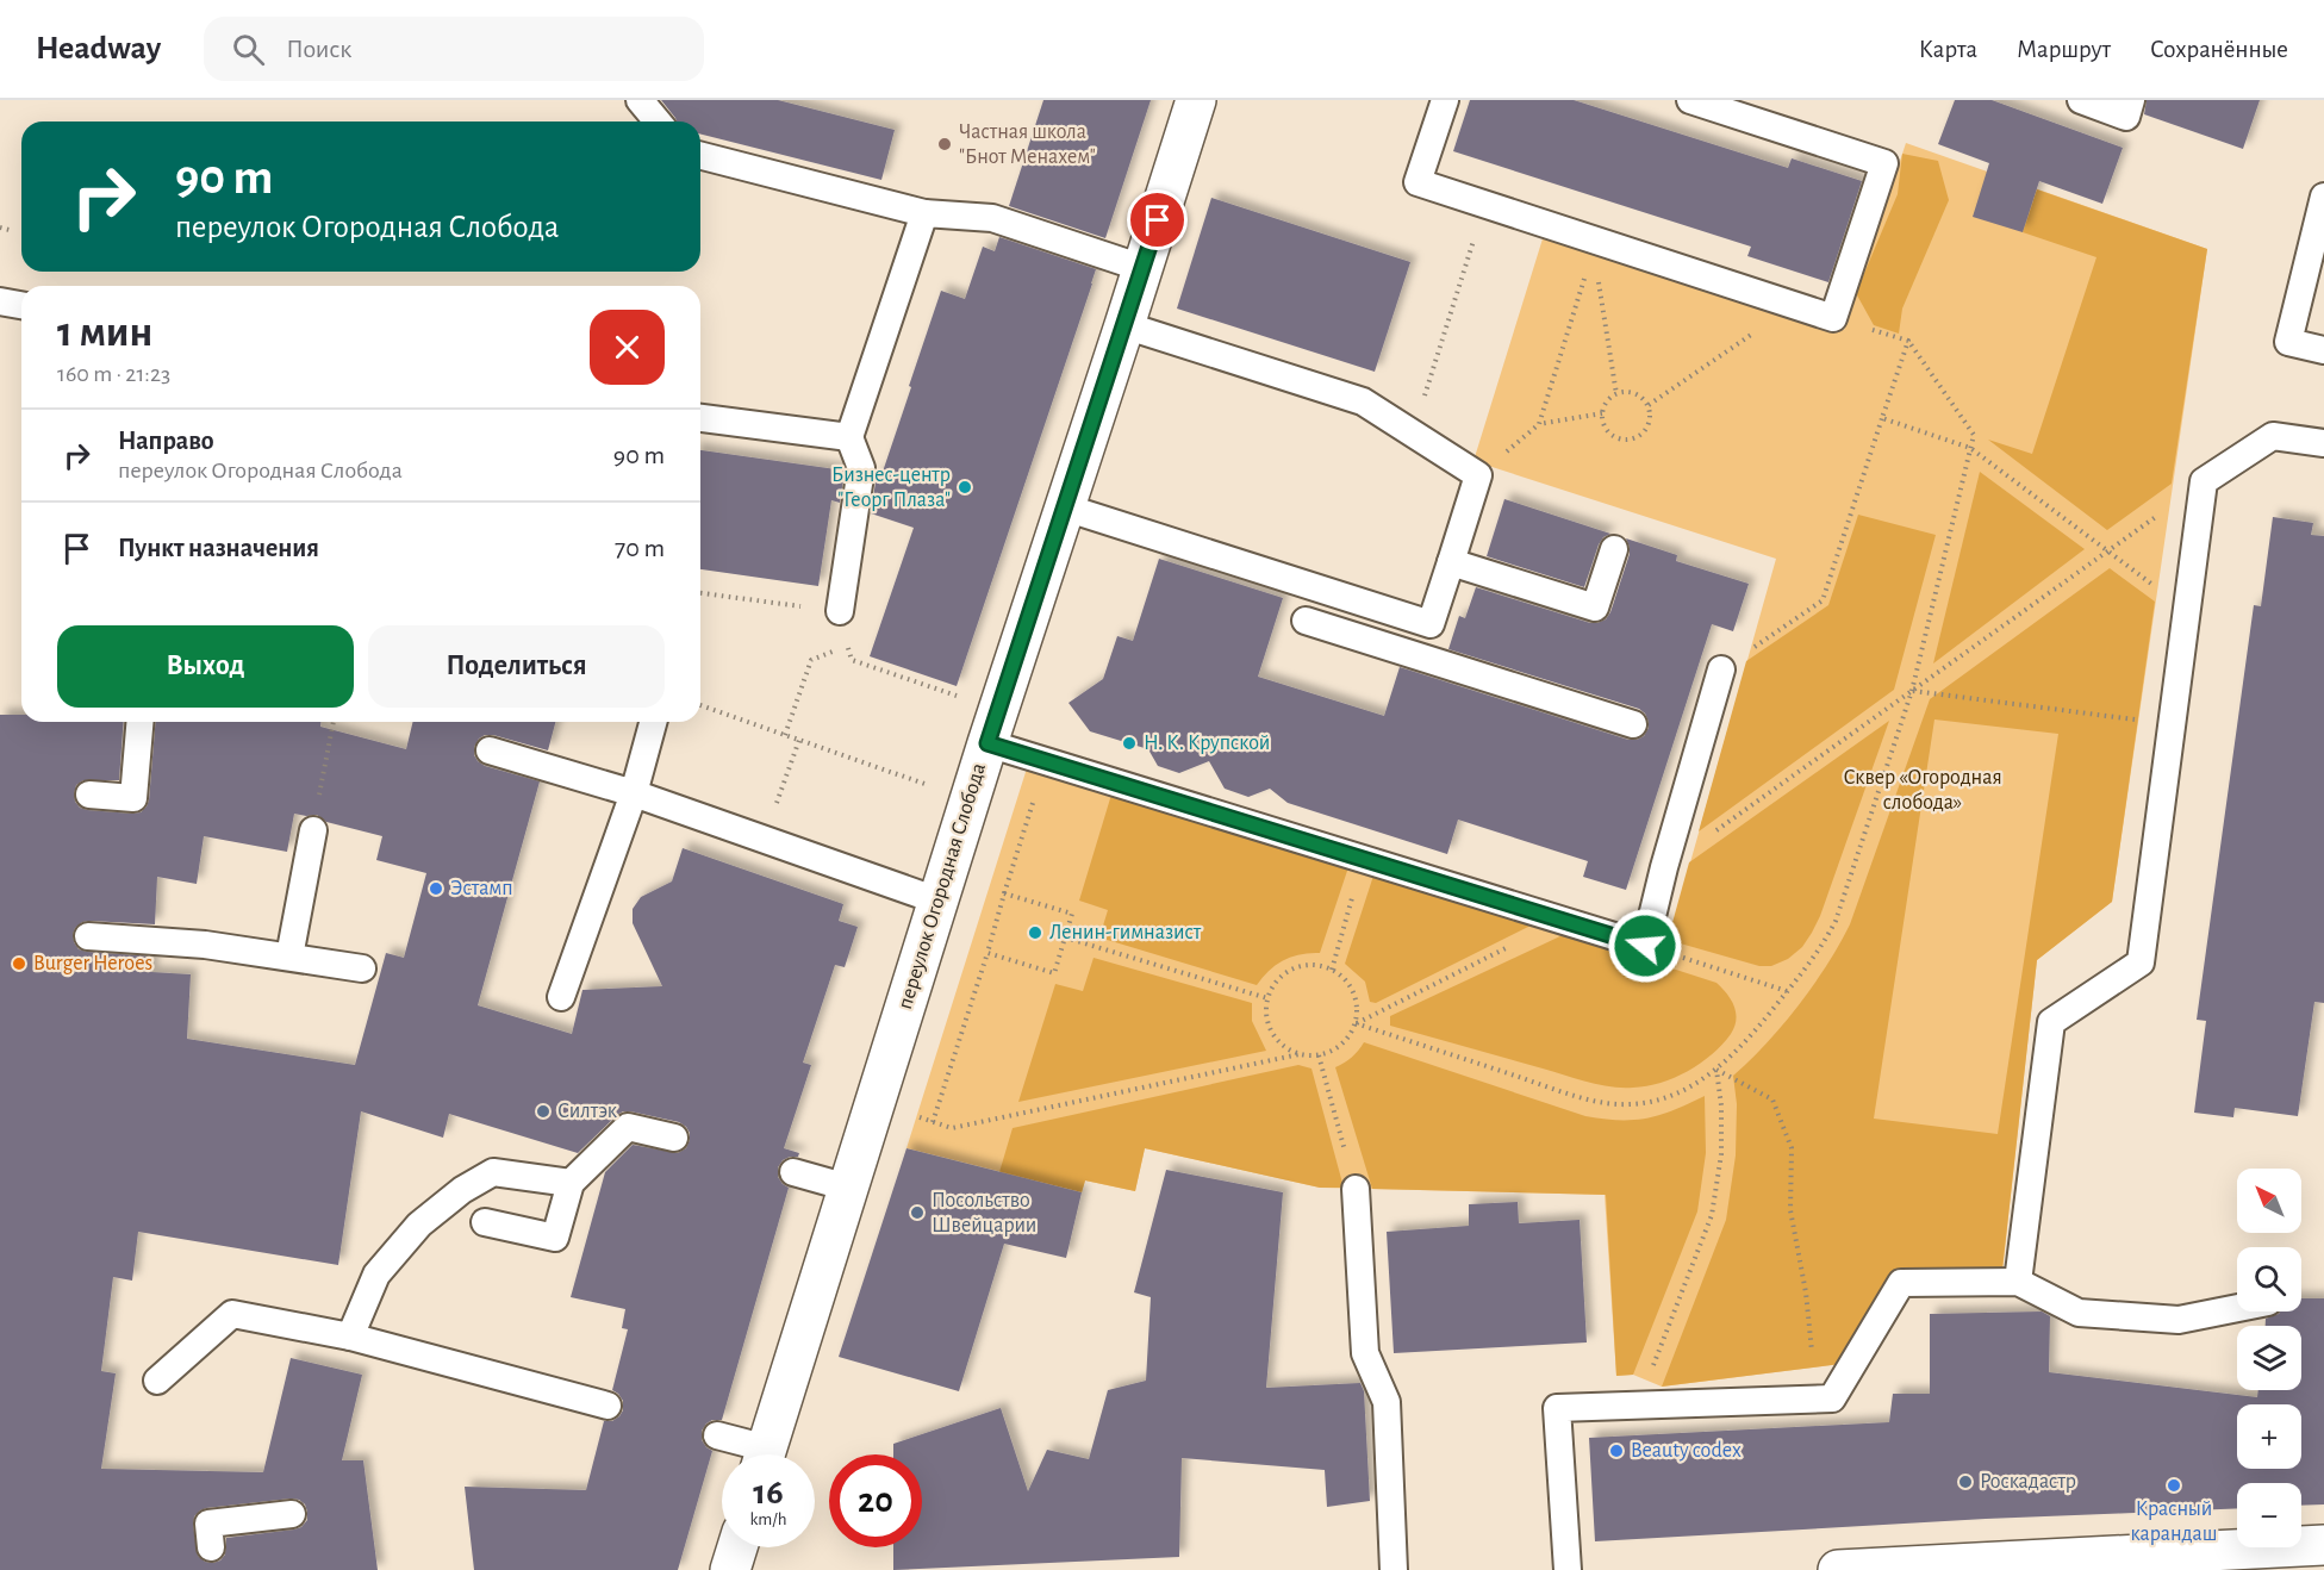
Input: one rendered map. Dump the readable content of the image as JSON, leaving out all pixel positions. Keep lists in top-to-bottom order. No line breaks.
{"streets":{"street":["переулок Огородная Слобода"]},"parks":["Сквер «Огородная слобода»"],"places":["Частная школа \"Бнот Менахем\"","Бизнес-центр \"Георг Плаза\"","Н. К. Крупской","Эстамп","Ленин-гимназист","Burger Heroes","Силтэк","Посольство Швейцарии","Beauty codex","Роскадастр","Красный карандаш"],"north":"top left","page":{"header":"Headway","search":"Поиск","nav":["Карта","Маршрут","Сохранённые"],"turn":["90 m","переулок Огородная Слобода"],"heading":["1 мин","160 m · 21:23"],"list":[{"name":"Направо","note":"переулок Огородная Слобода","value":"90 m"},{"name":"Пункт назначения","value":"70 m"}],"buttons":["Выход","Поделиться"],"map_buttons":["+","−"],"speed":"16 km/h","limit":"20"}}
